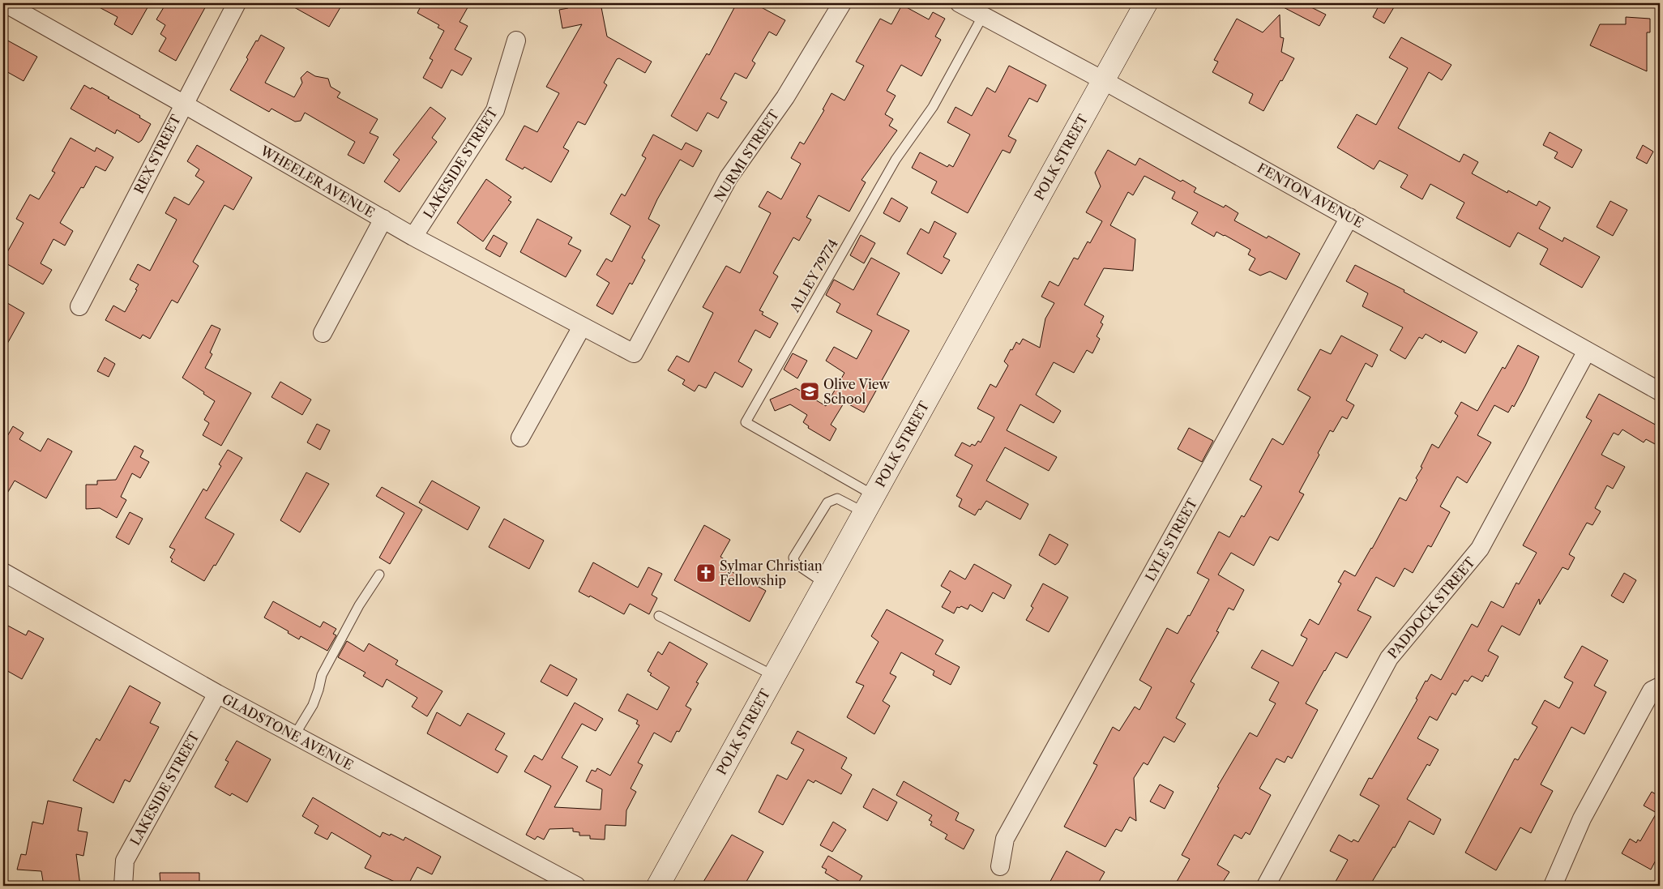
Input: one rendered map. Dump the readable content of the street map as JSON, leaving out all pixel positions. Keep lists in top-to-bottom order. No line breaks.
{"streets":{"street":["REX STREET","NURMI STREET","POLK STREET","LAKESIDE STREET","WHEELER AVENUE","FENTON AVENUE","LYLE STREET","PADDOCK STREET","GLADSTONE AVENUE"],"lane":["ALLEY 79774"]},"crossings":[["REX STREET","WHEELER AVENUE"],["NURMI STREET","WHEELER AVENUE"],["POLK STREET","FENTON AVENUE"],["POLK STREET","ALLEY 79774"],["LAKESIDE STREET","WHEELER AVENUE"],["LAKESIDE STREET","GLADSTONE AVENUE"],["FENTON AVENUE","ALLEY 79774"],["FENTON AVENUE","LYLE STREET"],["FENTON AVENUE","PADDOCK STREET"]],"places":{"school or university":["Olive View School"],"church":["Sylmar Christian Fellowship"]}}
